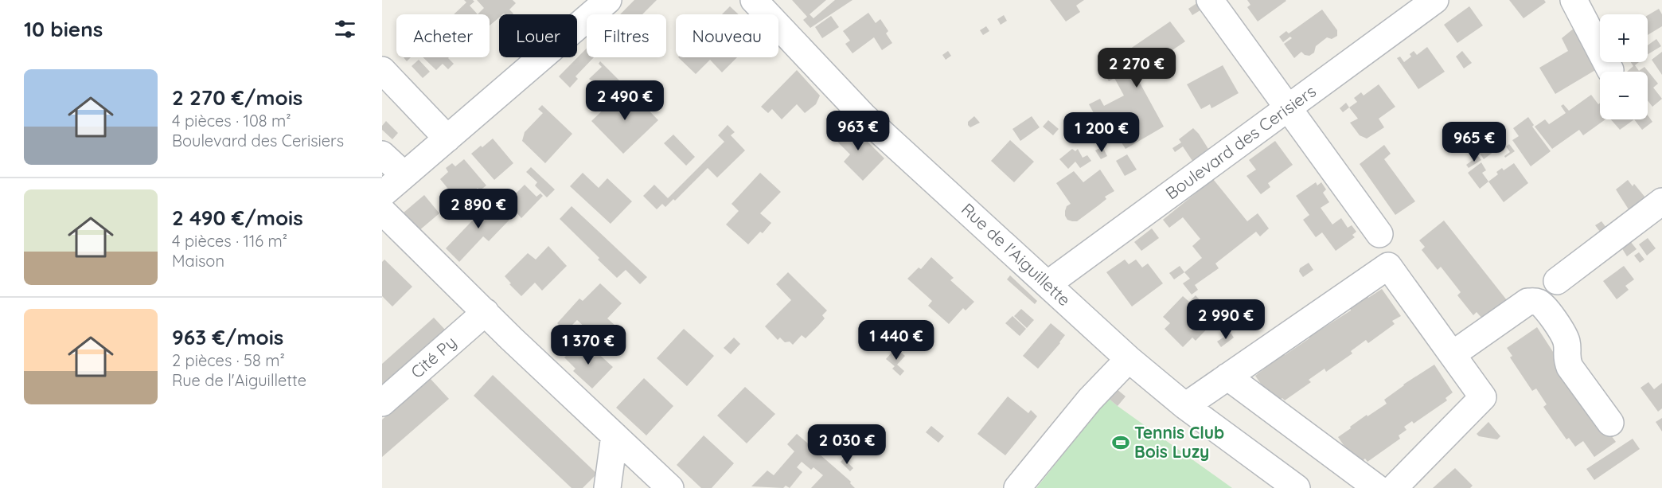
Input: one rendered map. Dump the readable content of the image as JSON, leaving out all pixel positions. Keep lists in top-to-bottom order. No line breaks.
{"streets":{"street":["Boulevard des Cerisiers","Rue de l'Aiguillette","Cité Py"]},"crossings":[["Boulevard des Cerisiers","Rue de l'Aiguillette"]],"places":{"sports":["Tennis Club Bois Luzy"]},"page":{"heading":"10 biens","map_buttons":["+","−"],"chip":["Acheter","Louer","Filtres","Nouveau"],"price":["2 270 €","2 490 €","963 €","1 200 €","965 €","2 890 €","2 990 €","1 440 €","1 370 €","2 030 €"],"list":[{"name":"2 270 €/mois","note":"4 pièces · 108 m² · Boulevard des Cerisiers"},{"name":"2 490 €/mois","note":"4 pièces · 116 m² · Maison"},{"name":"963 €/mois","note":"2 pièces · 58 m² · Rue de l'Aiguillette"}]}}
